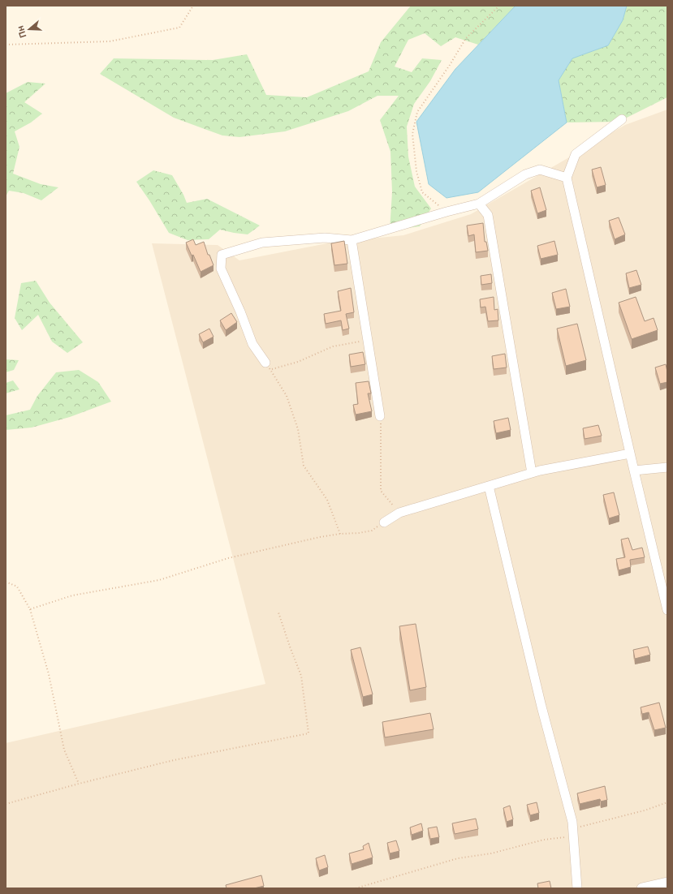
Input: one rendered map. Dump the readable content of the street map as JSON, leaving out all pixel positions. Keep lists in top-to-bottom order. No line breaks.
{"north":"left"}
